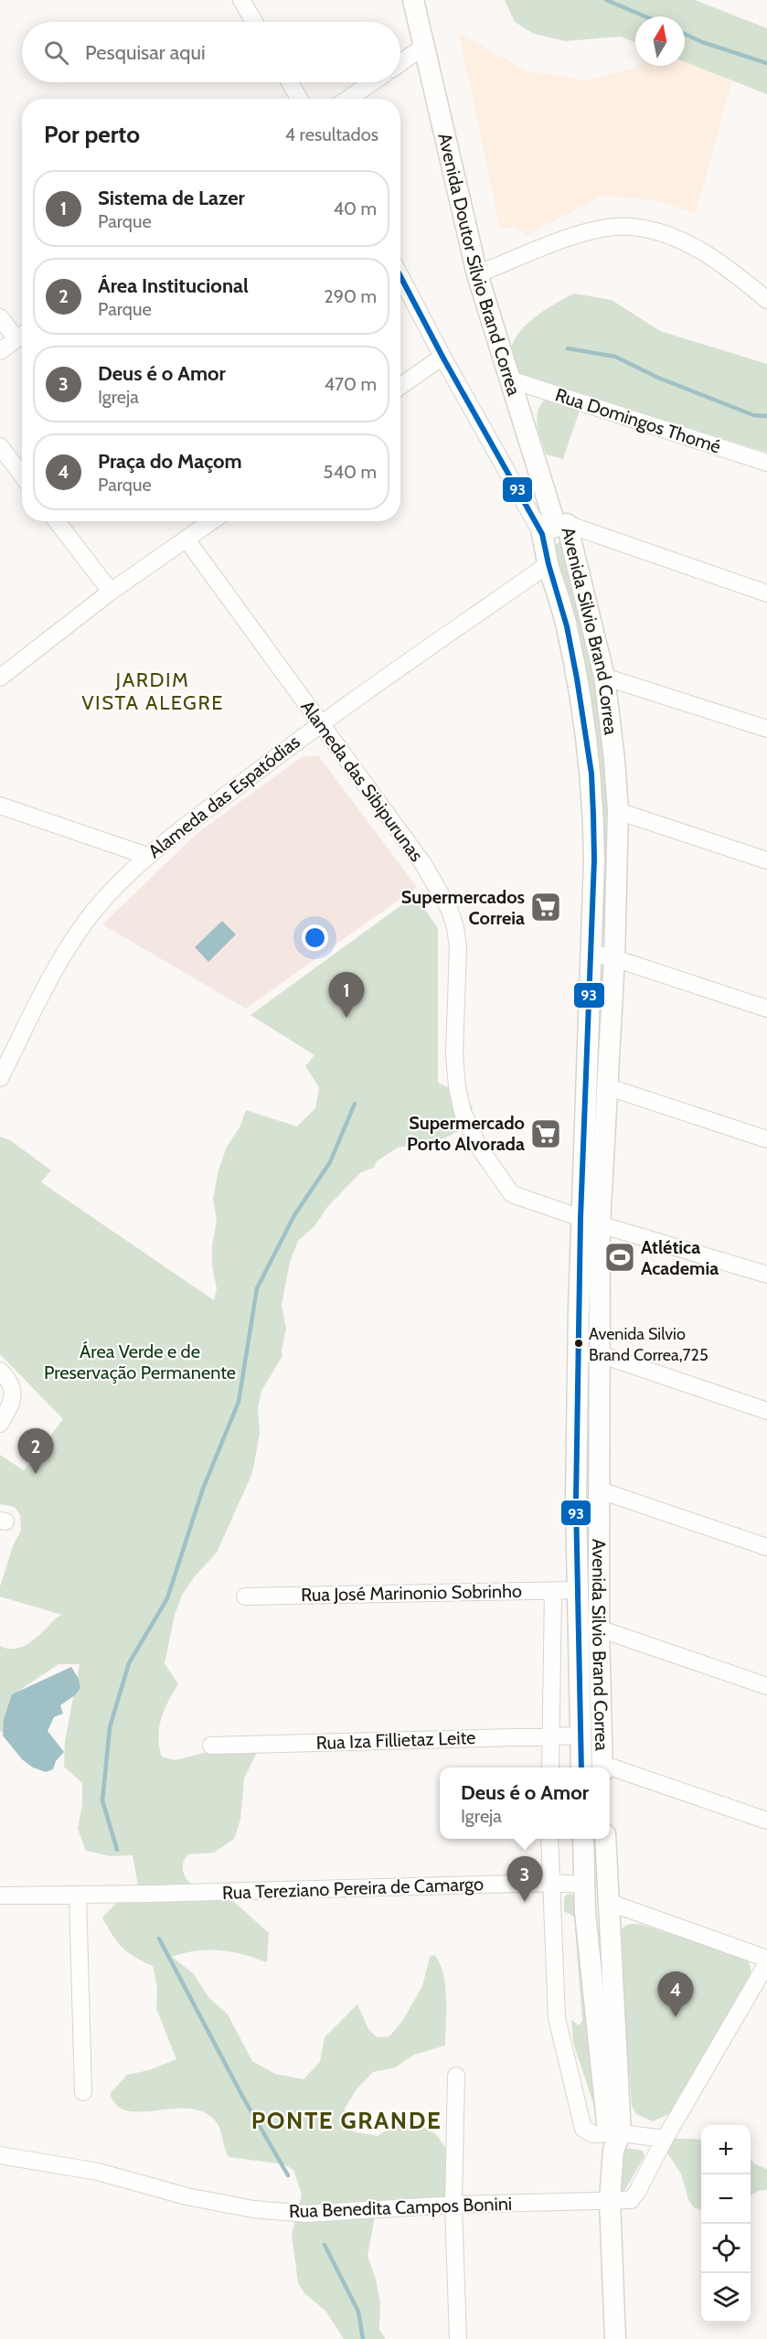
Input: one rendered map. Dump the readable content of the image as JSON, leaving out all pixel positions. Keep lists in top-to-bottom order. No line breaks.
{"streets":{"main road":["Avenida Doutor Sílvio Brand Correa","Avenida Silvio Brand Correa"],"street":["Rua Domingos Thomé","Alameda das Sibipurunas","Alameda das Espatódias","Rua José Marinonio Sobrinho","Rua Iza Fillietaz Leite","Rua Tereziano Pereira de Camargo","Rua Benedita Campos Bonini"]},"crossings":[["Avenida Doutor Sílvio Brand Correa","Rua Domingos Thomé"],["Avenida Doutor Sílvio Brand Correa","Avenida Silvio Brand Correa"],["Avenida Silvio Brand Correa","Alameda das Sibipurunas"],["Avenida Silvio Brand Correa","Alameda das Espatódias"],["Avenida Silvio Brand Correa","Rua José Marinonio Sobrinho"],["Avenida Silvio Brand Correa","Rua Iza Fillietaz Leite"],["Alameda das Sibipurunas","Alameda das Espatódias"]],"districts":["JARDIM VISTA ALEGRE","PONTE GRANDE"],"parks":["Área Verde e de Preservação Permanente"],"places":{"supermarket":["Supermercados Correia","Supermercado Porto Alvorada"],"sports":["Atlética Academia"],"other":["Avenida Silvio Brand Correa,725"]},"lines":["transit line 93"],"north":"top","page":{"search":"Pesquisar aqui","heading":["Por perto","4 resultados"],"list":[{"mark":"1","name":"Sistema de Lazer","note":"Parque","value":"40 m"},{"mark":"2","name":"Área Institucional","note":"Parque","value":"290 m"},{"mark":"3","name":"Deus é o Amor","note":"Igreja","value":"470 m"},{"mark":"4","name":"Praça do Maçom","note":"Parque","value":"540 m"}],"pins":["1","2","3","4"],"popup":["Deus é o Amor","Igreja"],"map_buttons":["+","−"]}}
